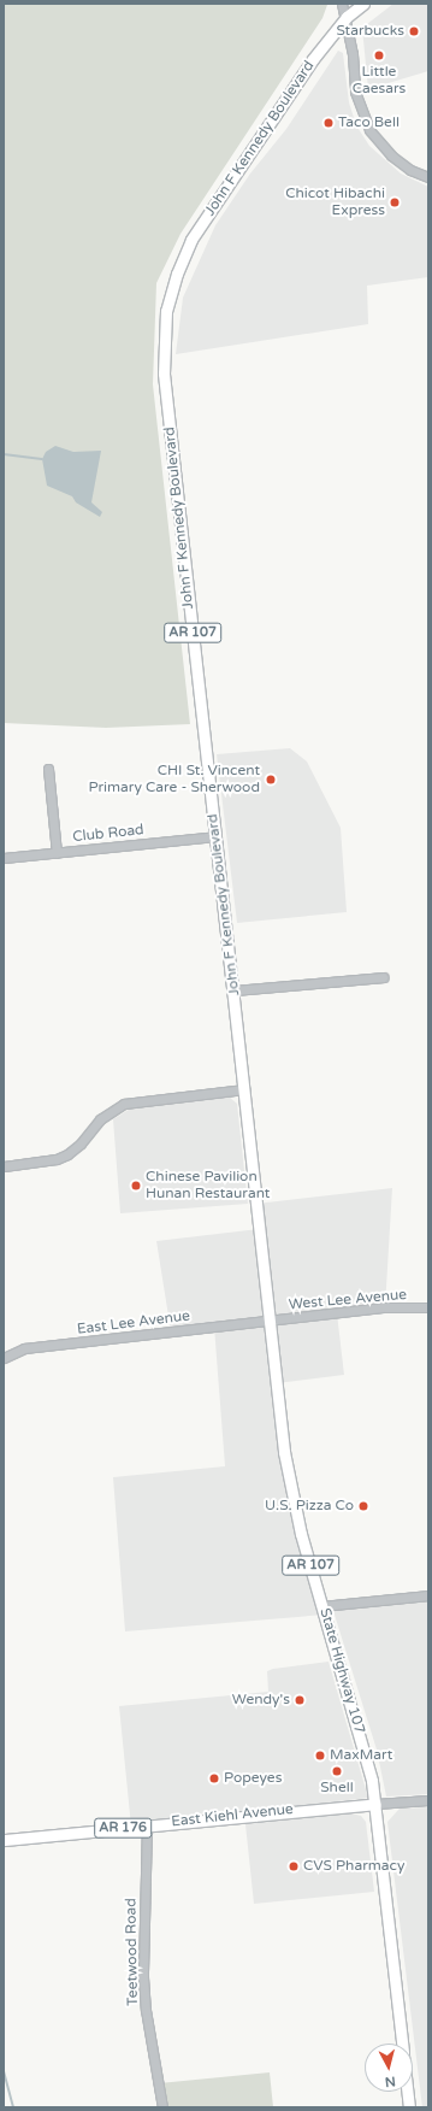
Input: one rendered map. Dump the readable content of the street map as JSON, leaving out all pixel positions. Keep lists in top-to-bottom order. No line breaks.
{"streets":{"main road":["John F Kennedy Boulevard","AR 107","State Highway 107","East Kiehl Avenue","AR 176"],"street":["Club Road","West Lee Avenue","East Lee Avenue","Teetwood Road"]},"crossings":[["John F Kennedy Boulevard","Club Road"],["John F Kennedy Boulevard","West Lee Avenue"],["John F Kennedy Boulevard","East Lee Avenue"],["John F Kennedy Boulevard","State Highway 107"],["West Lee Avenue","East Lee Avenue"],["West Lee Avenue","State Highway 107"],["East Lee Avenue","State Highway 107"],["State Highway 107","East Kiehl Avenue"],["East Kiehl Avenue","Teetwood Road"]],"places":["Starbucks","Little Caesars","Taco Bell","Chicot Hibachi Express","CHI St. Vincent Primary Care - Sherwood","Chinese Pavilion Hunan Restaurant","U.S. Pizza Co","Wendy's","MaxMart","Shell","Popeyes","CVS Pharmacy"],"north":"bottom"}
